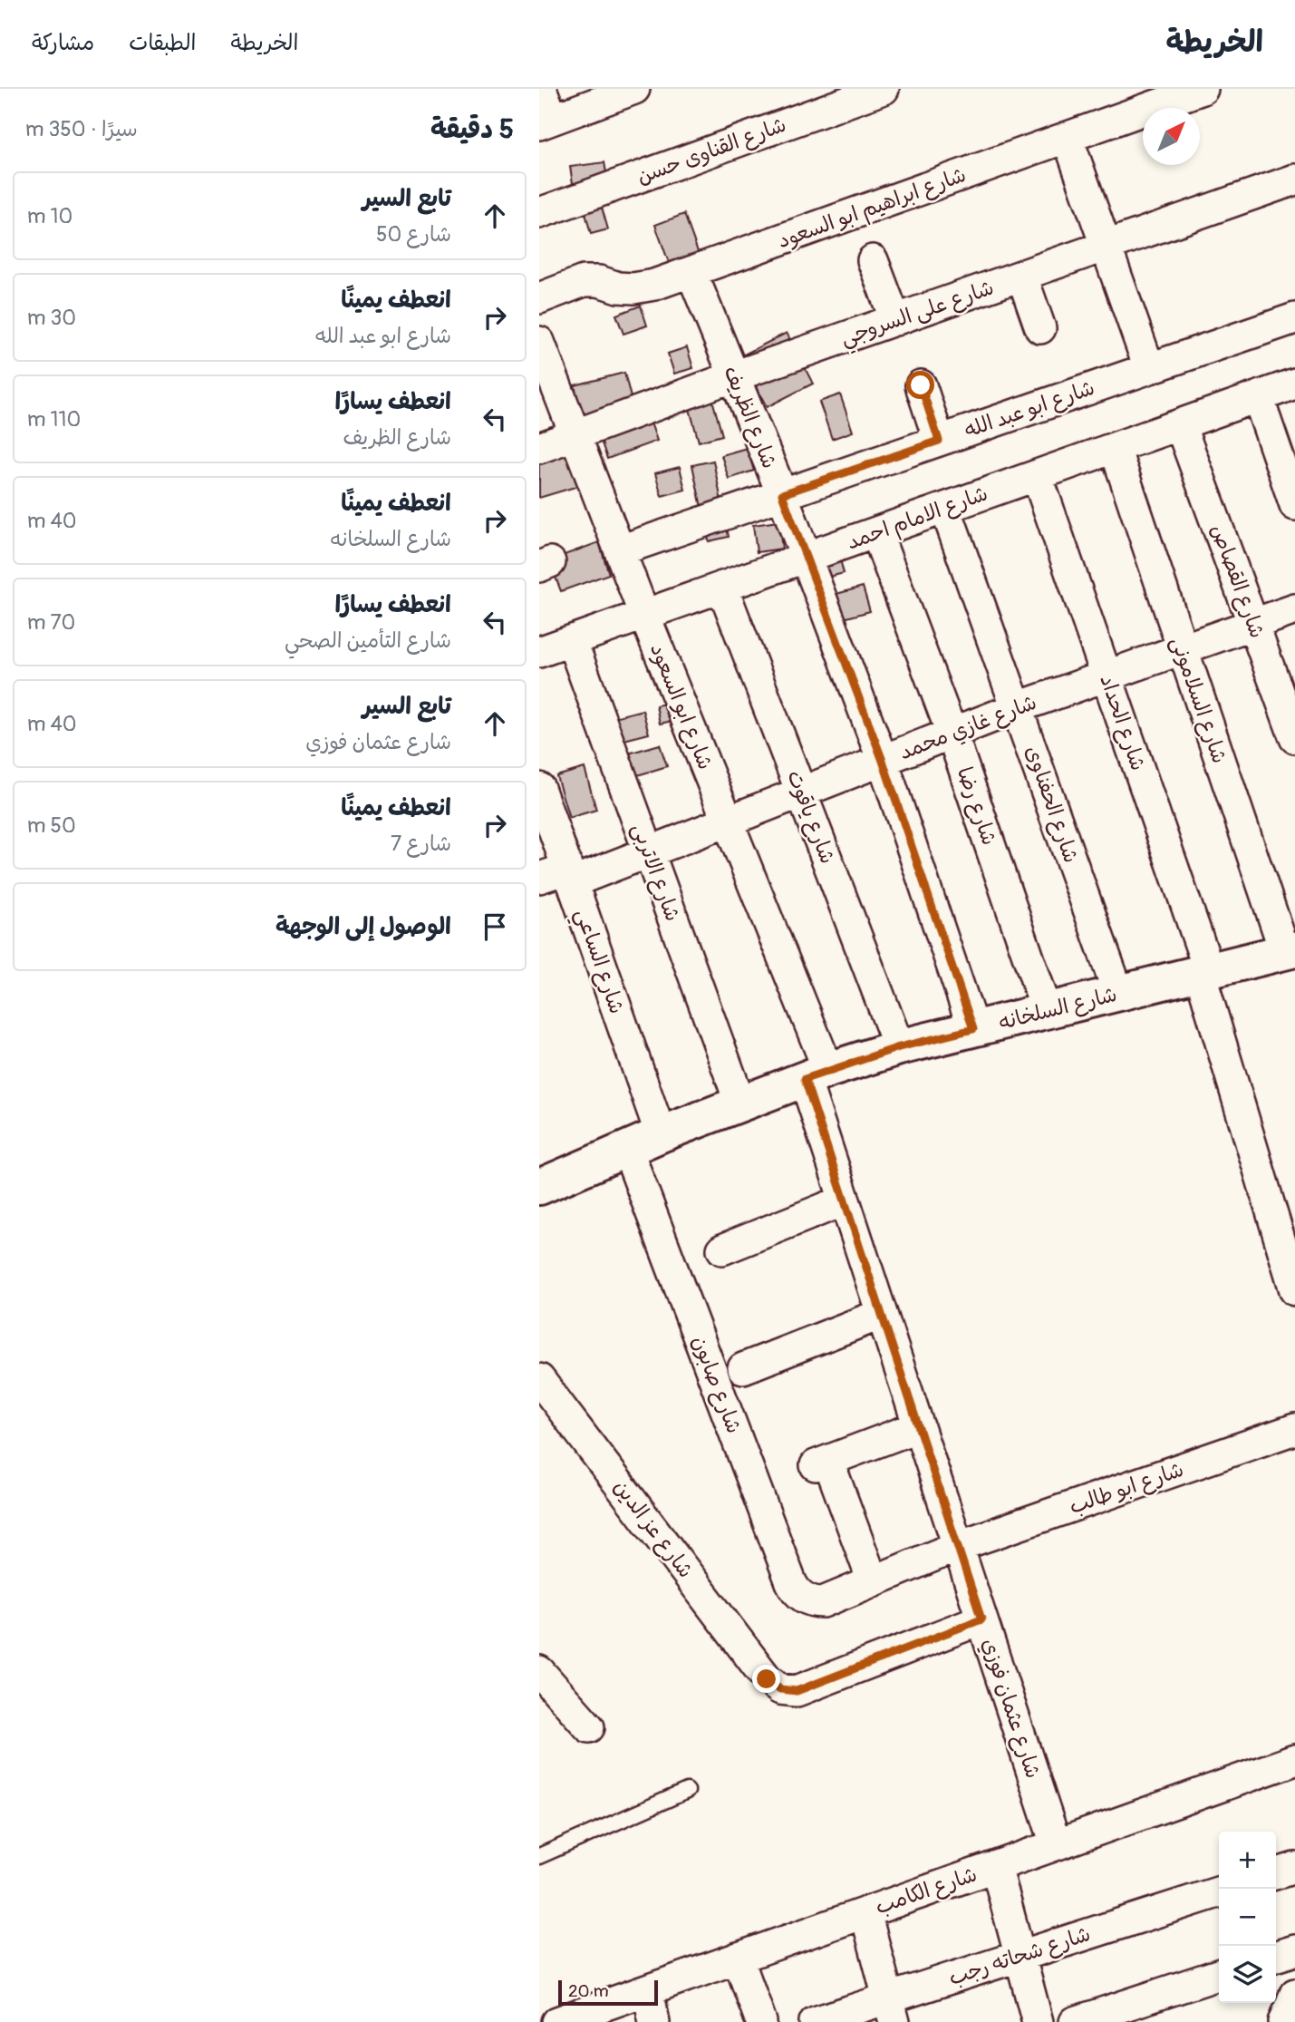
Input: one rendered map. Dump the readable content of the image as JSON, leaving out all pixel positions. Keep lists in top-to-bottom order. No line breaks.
{"streets":{"street":["شارع القناوى حسن","شارع ابراهيم ابو السعود","شارع على السروجي","شارع ابو عبد الله","شارع الظريف","شارع الامام احمد","شارع القصاص","شارع السلامونى","شارع ابو السعود","شارع الحداد","شارع غازي محمد","شارع الحفناوى","شارع رضا","شارع ياقوت","شارع الاتربى","شارع الساعي","شارع السلخانه","شارع صابون","شارع ابو طالب","شارع عز الدين","شارع عثمان فوزي","شارع الكامب","شارع شحاته رجب"]},"crossings":[["شارع ابراهيم ابو السعود","شارع الظريف"],["شارع على السروجي","شارع الظريف"],["شارع على السروجي","شارع ابو السعود"],["شارع ابو عبد الله","شارع الظريف"],["شارع ابو عبد الله","شارع ابو السعود"],["شارع الظريف","شارع الامام احمد"],["شارع الظريف","شارع غازي محمد"],["شارع الظريف","شارع السلخانه"],["شارع الامام احمد","شارع القصاص"],["شارع الامام احمد","شارع السلامونى"],["شارع الامام احمد","شارع ابو السعود"],["شارع الامام احمد","شارع الحداد"],["شارع الامام احمد","شارع الحفناوى"],["شارع الامام احمد","شارع رضا"],["شارع الامام احمد","شارع ياقوت"],["شارع الامام احمد","شارع الاتربى"],["شارع القصاص","شارع غازي محمد"],["شارع السلامونى","شارع غازي محمد"],["شارع السلامونى","شارع السلخانه"],["شارع ابو السعود","شارع غازي محمد"],["شارع ابو السعود","شارع السلخانه"],["شارع ابو السعود","شارع عثمان فوزي"],["شارع الحداد","شارع غازي محمد"],["شارع الحداد","شارع السلخانه"],["شارع غازي محمد","شارع الحفناوى"],["شارع غازي محمد","شارع رضا"],["شارع غازي محمد","شارع ياقوت"],["شارع غازي محمد","شارع الاتربى"],["شارع غازي محمد","شارع الساعي"],["شارع الحفناوى","شارع السلخانه"],["شارع رضا","شارع السلخانه"],["شارع ياقوت","شارع السلخانه"],["شارع الاتربى","شارع السلخانه"],["شارع الساعي","شارع السلخانه"],["شارع السلخانه","شارع صابون"],["شارع صابون","شارع ابو طالب"],["شارع ابو طالب","شارع عثمان فوزي"],["شارع عز الدين","شارع عثمان فوزي"],["شارع عثمان فوزي","شارع الكامب"]],"scale_bar":"20 m","north":"top right","page":{"header":"الخريطة","nav":["الخريطة","الطبقات","مشاركة"],"heading":["5 دقيقة","سيرًا · 350 m"],"list":[["تابع السير","شارع 50","10 m"],["انعطف يمينًا","شارع ابو عبد الله","30 m"],["انعطف يسارًا","شارع الظريف","110 m"],["انعطف يمينًا","شارع السلخانه","40 m"],["انعطف يسارًا","شارع التأمين الصحي","70 m"],["تابع السير","شارع عثمان فوزي","40 m"],["انعطف يمينًا","شارع 7","50 m"],"الوصول إلى الوجهة"],"map_buttons":["+","−"],"scale":"20 m"}}
